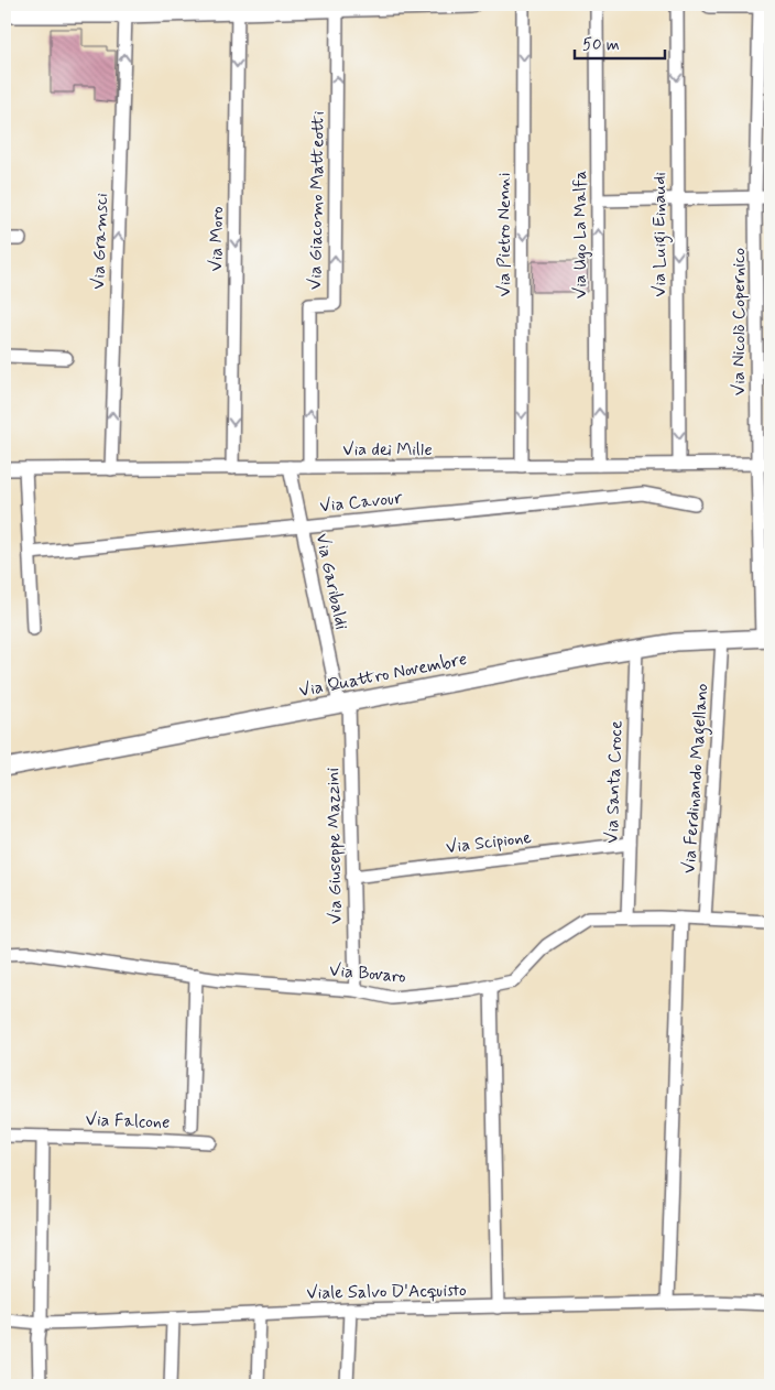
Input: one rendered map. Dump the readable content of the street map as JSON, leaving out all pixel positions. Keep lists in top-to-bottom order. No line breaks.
{"streets":{"street":["Via Giacomo Matteotti","Via Pietro Nenni","Via Ugo La Malfa","Via Luigi Einaudi","Via Moro","Via Gramsci","Via Nicolò Copernico","Via dei Mille","Via Cavour","Via Garibaldi","Via Quattro Novembre","Via Ferdinando Magellano","Via Santa Croce","Via Scipione","Via Giuseppe Mazzini","Via Bovaro","Via Falcone","Viale Salvo D'Acquisto"]},"crossings":[["Via Giacomo Matteotti","Via dei Mille"],["Via Pietro Nenni","Via dei Mille"],["Via Ugo La Malfa","Via dei Mille"],["Via Luigi Einaudi","Via dei Mille"],["Via Moro","Via dei Mille"],["Via Gramsci","Via dei Mille"],["Via Nicolò Copernico","Via dei Mille"],["Via Nicolò Copernico","Via Quattro Novembre"],["Via dei Mille","Via Garibaldi"],["Via Cavour","Via Garibaldi"],["Via Garibaldi","Via Quattro Novembre"],["Via Garibaldi","Via Giuseppe Mazzini"],["Via Quattro Novembre","Via Ferdinando Magellano"],["Via Quattro Novembre","Via Santa Croce"],["Via Quattro Novembre","Via Giuseppe Mazzini"],["Via Ferdinando Magellano","Via Bovaro"],["Via Santa Croce","Via Scipione"],["Via Santa Croce","Via Bovaro"],["Via Scipione","Via Giuseppe Mazzini"],["Via Giuseppe Mazzini","Via Bovaro"]],"one_way":["Via Giacomo Matteotti","Via Pietro Nenni","Via Ugo La Malfa","Via Luigi Einaudi","Via Moro","Via Gramsci"],"scale_bar":"50 m"}
